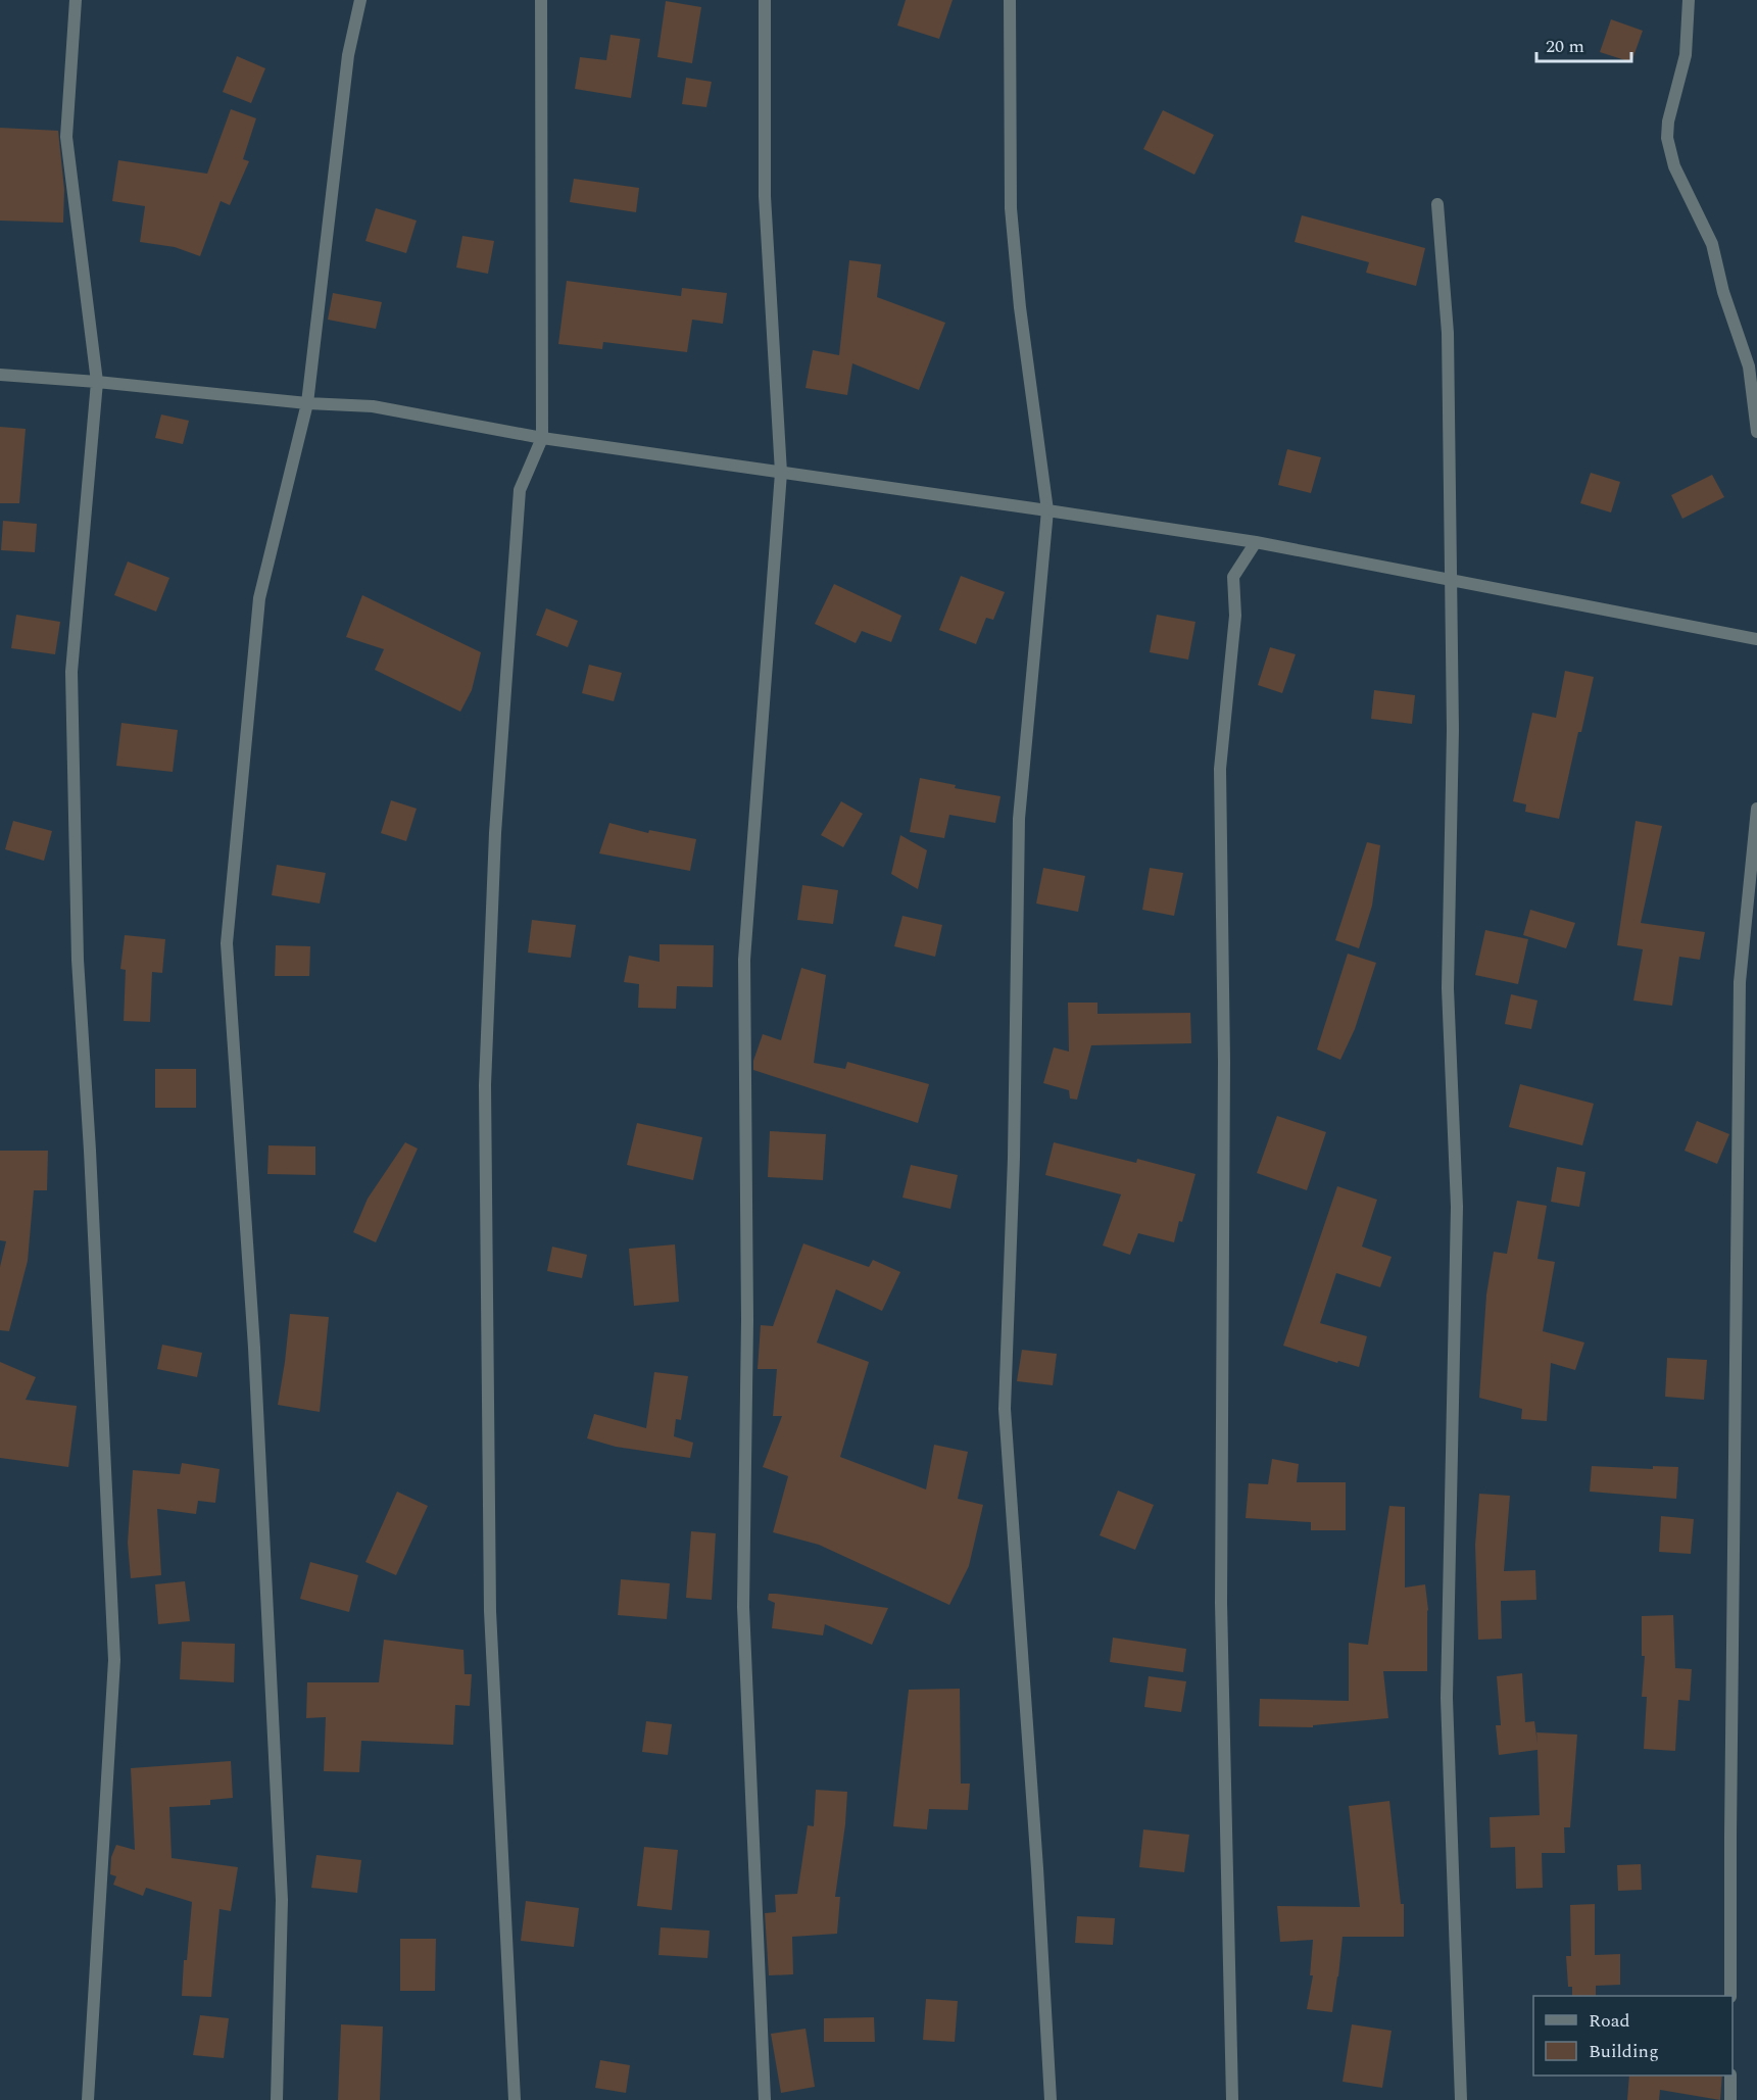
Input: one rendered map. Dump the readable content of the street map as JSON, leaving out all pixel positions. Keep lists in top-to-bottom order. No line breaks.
{"legend":["Road","Building"],"scale_bar":"20 m"}
